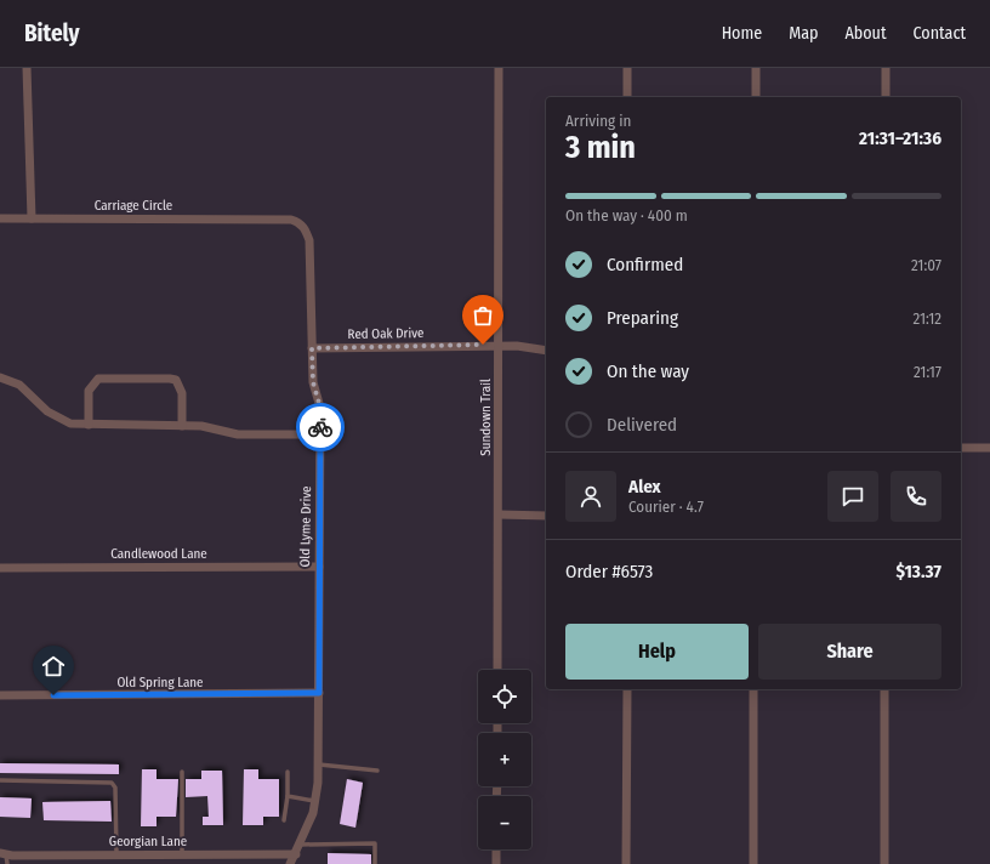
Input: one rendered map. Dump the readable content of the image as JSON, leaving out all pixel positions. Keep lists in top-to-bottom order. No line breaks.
{"streets":{"street":["Carriage Circle","Red Oak Drive","Sundown Trail","Old Lyme Drive","Candlewood Lane","Old Spring Lane","Georgian Lane"]},"crossings":[["Carriage Circle","Old Lyme Drive"],["Red Oak Drive","Sundown Trail"],["Red Oak Drive","Old Lyme Drive"],["Old Lyme Drive","Candlewood Lane"],["Old Lyme Drive","Old Spring Lane"],["Old Lyme Drive","Georgian Lane"]],"page":{"header":"Bitely","nav":["Home","Map","About","Contact"],"heading":["3 min","Arriving in","21:31–21:36"],"panel":["Alex","Courier · 4.7","Order #6573","$13.37"],"bar":"On the way · 400 m","list":[["Confirmed","21:07"],["Preparing","21:12"],["On the way","21:17"],"Delivered"],"buttons":["Help","Share"],"map_buttons":["+","−"]}}
